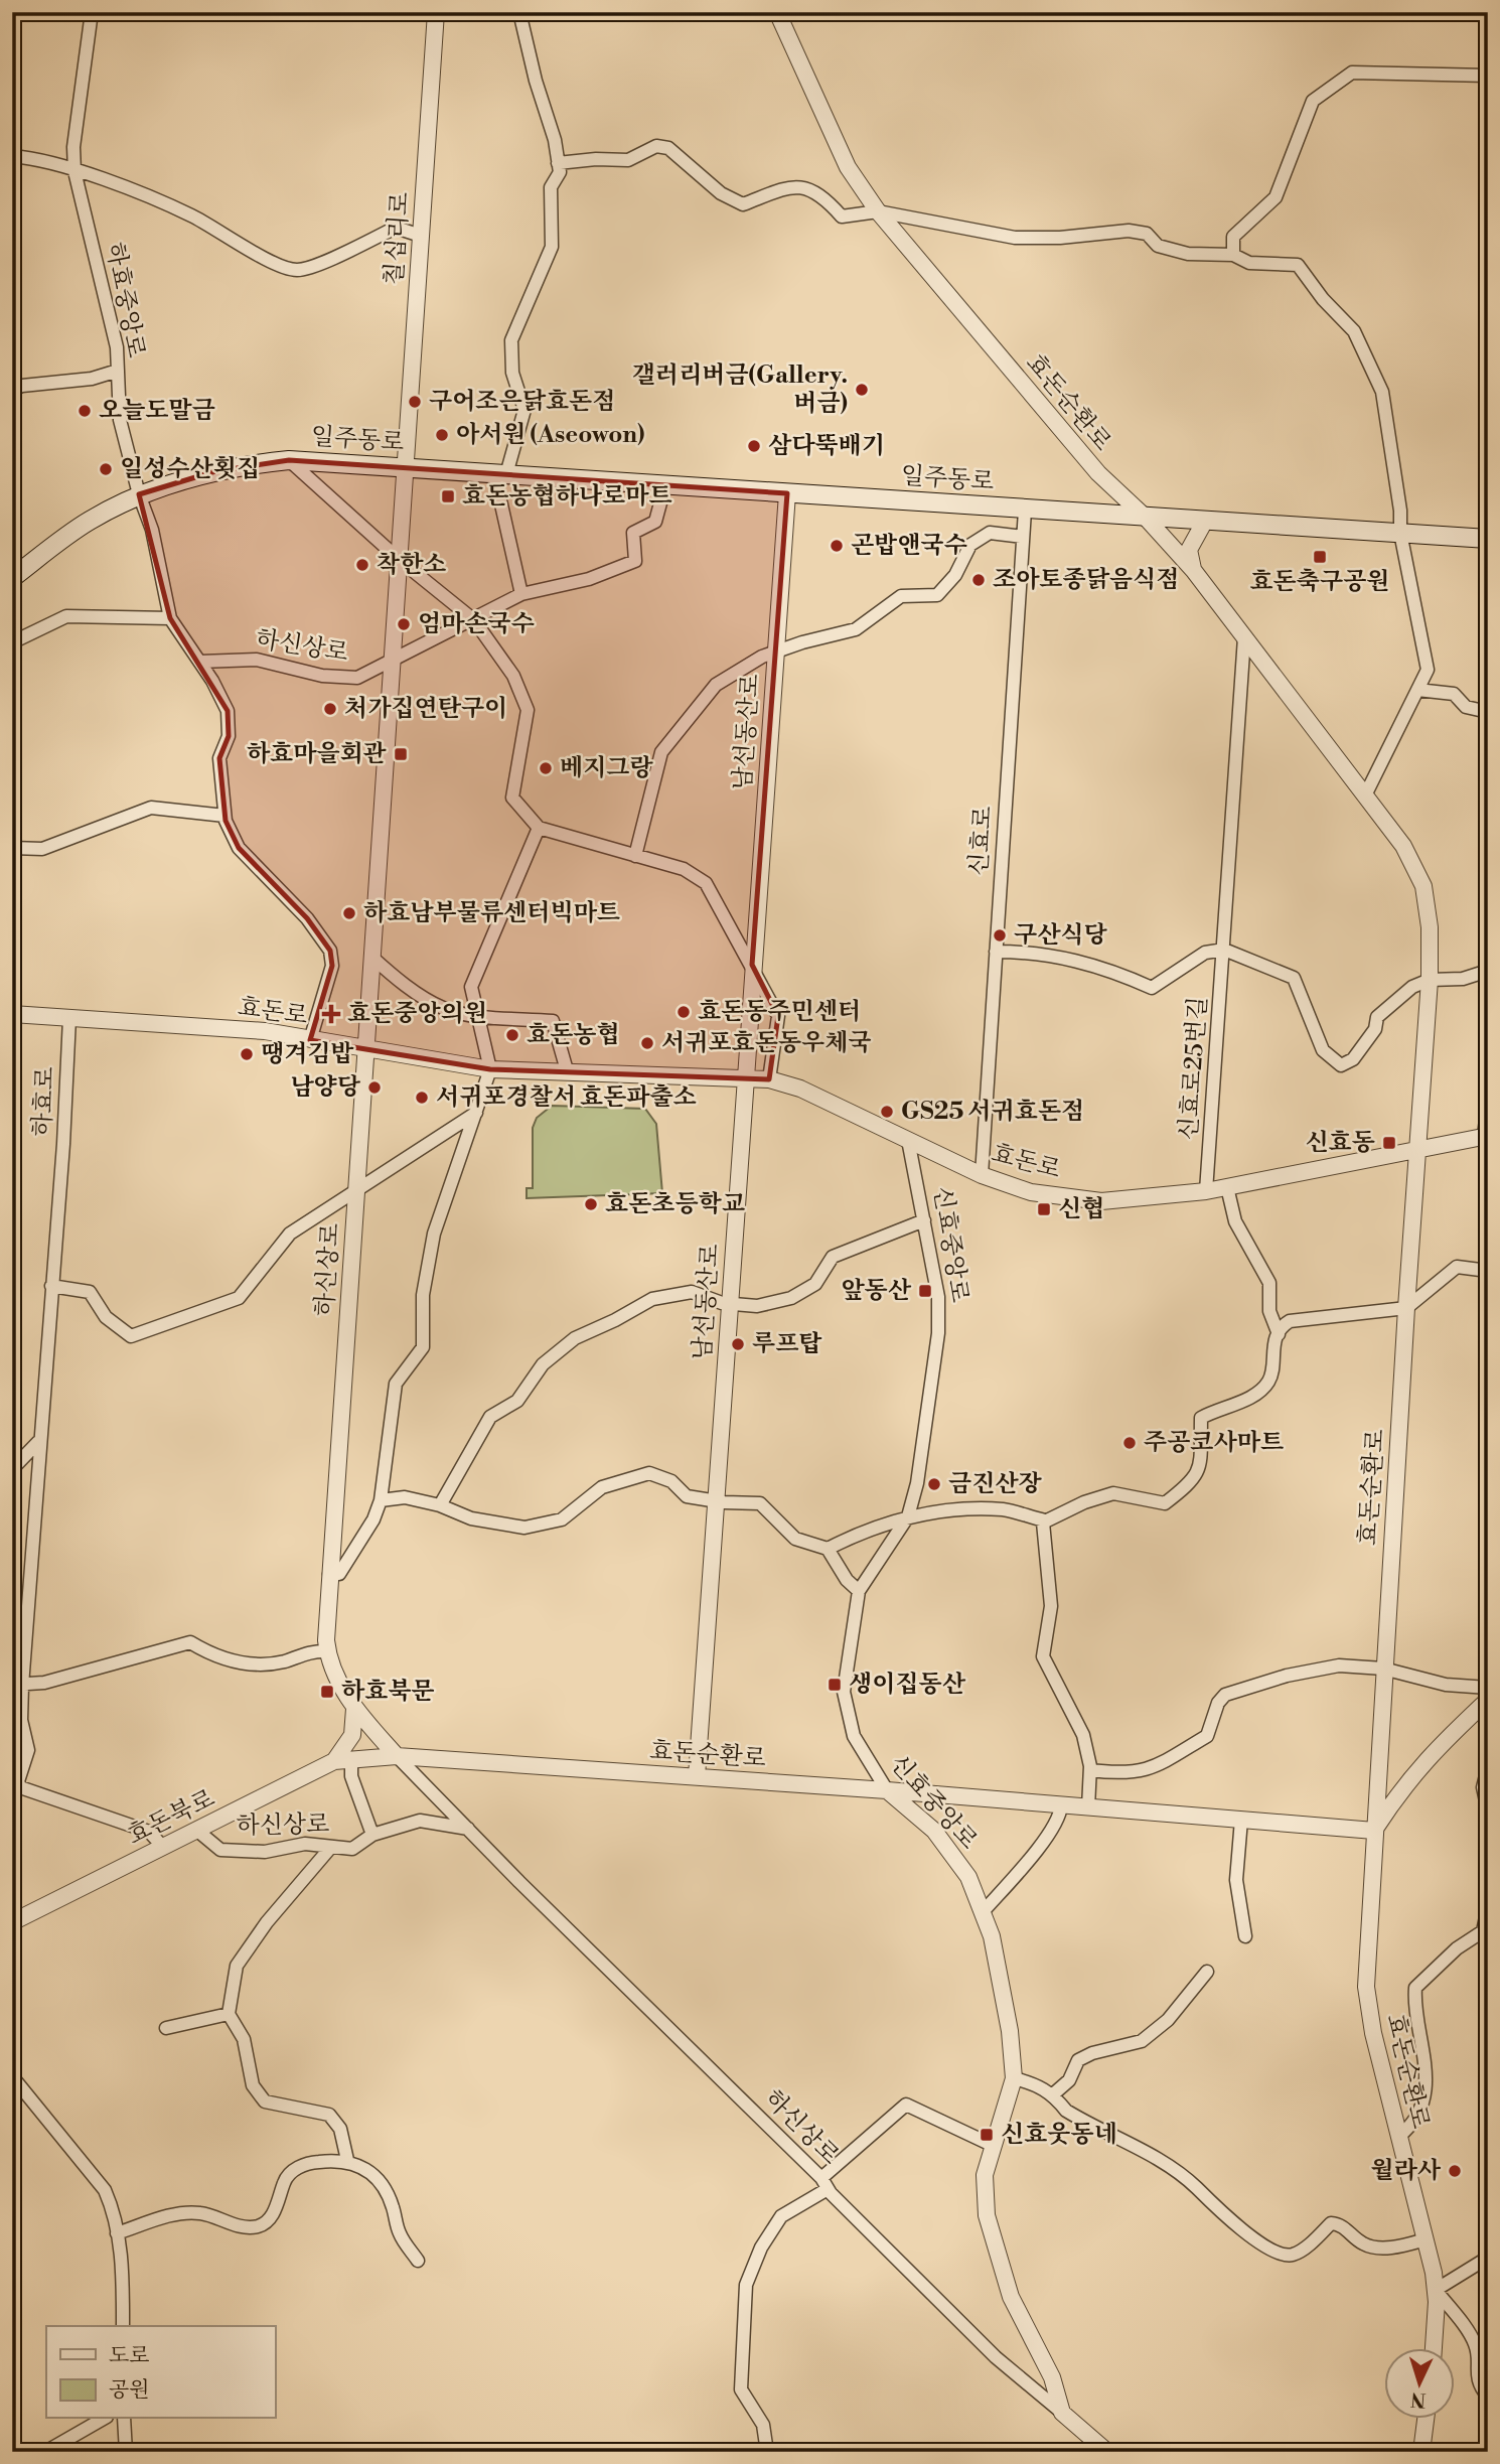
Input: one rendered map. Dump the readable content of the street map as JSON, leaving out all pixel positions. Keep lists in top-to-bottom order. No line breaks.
{"streets":{"main road":["일주동로"],"street":["칠십리로","하효중앙로","효돈순환로","하신상로","남선동산로","신효로","효돈로","신효로25번길","하효로","신효중앙로","효돈북로"]},"crossings":[["칠십리로","일주동로"],["칠십리로","하신상로"],["하효중앙로","일주동로"],["하효중앙로","하신상로"],["하효중앙로","효돈로"],["효돈순환로","일주동로"],["효돈순환로","하신상로"],["효돈순환로","남선동산로"],["효돈순환로","효돈로"],["효돈순환로","신효중앙로"],["효돈순환로","효돈북로"],["일주동로","하신상로"],["일주동로","남선동산로"],["일주동로","신효로"],["하신상로","효돈로"],["하신상로","신효중앙로"],["하신상로","효돈북로"],["남선동산로","효돈로"],["신효로","효돈로"],["신효로","신효로25번길"],["효돈로","신효로25번길"],["효돈로","하효로"],["효돈로","신효중앙로"],["하효로","효돈북로"]],"places":{"other":["갤러리버금(Gallery. 버금)","구어조은닭효돈점","오늘도말금","아서원 (Aseowon)","삼다뚝배기","일성수산횟집","곤밥앤국수","착한소","조아토종닭음식점","엄마손국수","처가집연탄구이","베지그랑","하효남부물류센터빅마트","구산식당","효돈동주민센터","효돈농협","서귀포효돈동우체국","땡겨김밥","남양당","서귀포경찰서 효돈파출소","GS25 서귀효돈점","효돈초등학교","루프탑","주공코사마트","금진산장","월라사"],"transit":["효돈농협하나로마트","효돈축구공원","하효마을회관","신효동","신협","앞동산","생이집동산","하효북문","신효웃동네"],"health":["효돈중앙의원"]},"legend":["도로","공원"],"north":"bottom"}
